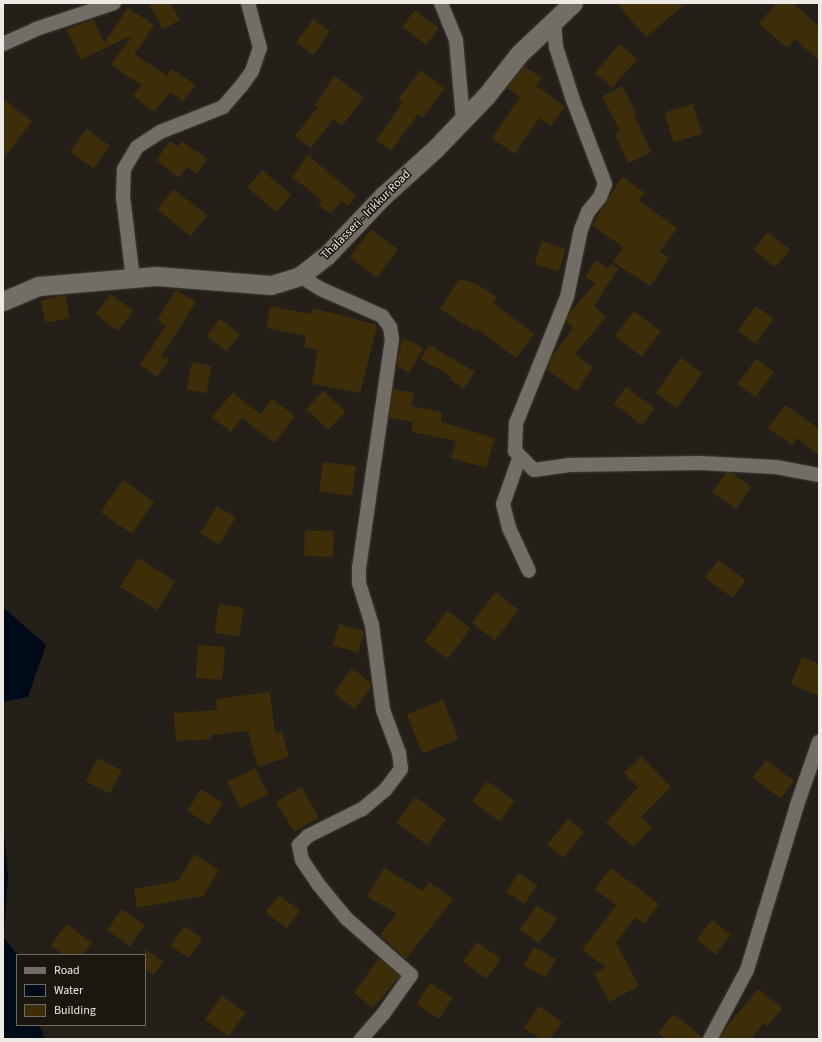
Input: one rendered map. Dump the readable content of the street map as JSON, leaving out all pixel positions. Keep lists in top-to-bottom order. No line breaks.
{"streets":{"main road":["Thalasseri - Irikkur Road"]},"legend":["Road","Water","Building"]}
